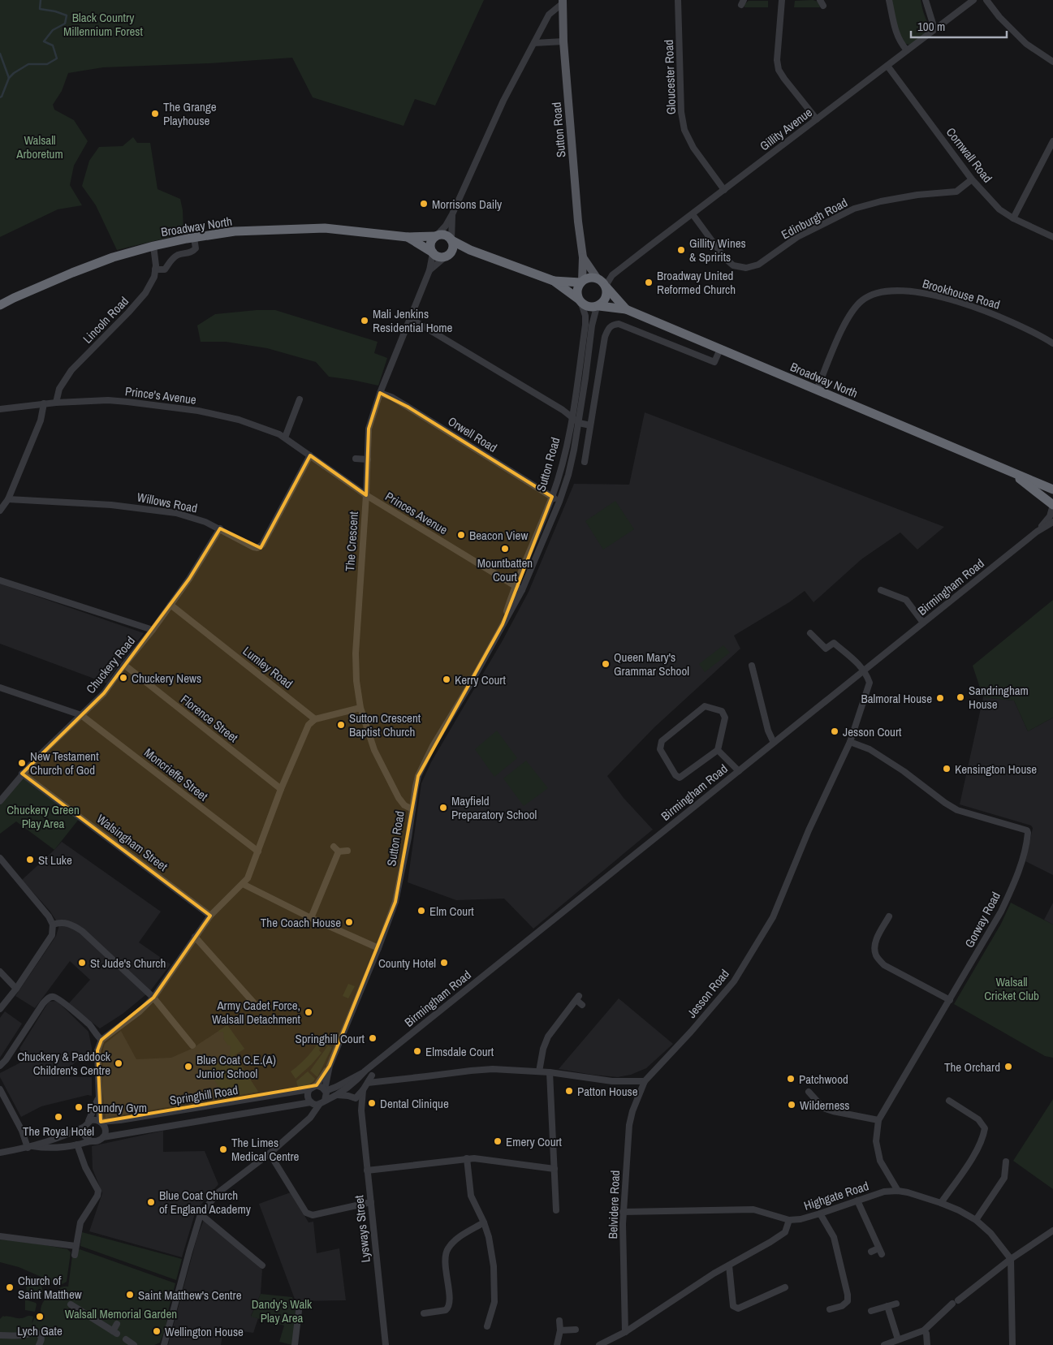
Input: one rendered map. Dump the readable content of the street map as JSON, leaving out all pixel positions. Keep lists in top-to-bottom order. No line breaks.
{"streets":{"highway":["Broadway North"],"main road":["Sutton Road"],"street":["Gloucester Road","Gillity Avenue","Cornwall Road","Edinburgh Road","Brookhouse Road","Lincoln Road","Prince's Avenue","Orwell Road","Willows Road","Princes Avenue","The Crescent","Birmingham Road","Chuckery Road","Lumley Road","Florence Street","Moncrieffe Street","Walsingham Street","Gorway Road","Jesson Road","Springhill Road","Highgate Road","Belvidere Road","Lysways Street"]},"crossings":[["Gloucester Road","Gillity Avenue"],["Gillity Avenue","Sutton Road"],["Gillity Avenue","Cornwall Road"],["Gillity Avenue","Edinburgh Road"],["Gillity Avenue","Broadway North"],["Sutton Road","Broadway North"],["Sutton Road","Orwell Road"],["Sutton Road","Princes Avenue"],["Sutton Road","The Crescent"],["Sutton Road","Birmingham Road"],["Sutton Road","Springhill Road"],["Cornwall Road","Edinburgh Road"],["Broadway North","Brookhouse Road"],["Broadway North","Lincoln Road"],["Broadway North","The Crescent"],["Broadway North","Birmingham Road"],["Lincoln Road","Prince's Avenue"],["Prince's Avenue","Willows Road"],["Prince's Avenue","Princes Avenue"],["Orwell Road","The Crescent"],["Willows Road","Princes Avenue"],["Willows Road","Chuckery Road"],["Princes Avenue","The Crescent"],["Birmingham Road","Jesson Road"],["Birmingham Road","Springhill Road"],["Chuckery Road","Lumley Road"],["Chuckery Road","Florence Street"],["Chuckery Road","Moncrieffe Street"],["Chuckery Road","Walsingham Street"],["Gorway Road","Jesson Road"],["Gorway Road","Highgate Road"],["Jesson Road","Belvidere Road"]],"parks":["Black Country Millennium Forest","Walsall Arboretum","Chuckery Green Play Area","Walsall Cricket Club","Dandy’s Walk Play Area","Walsall Memorial Garden"],"places":["The Grange Playhouse","Morrisons Daily","Gillity Wines & Spririts","Broadway United Reformed Church","Mali Jenkins Residential Home","Beacon View","Mountbatten Court","Queen Mary's Grammar School","Chuckery News","Kerry Court","Sandringham House","Balmoral House","Sutton Crescent Baptist Church","Jesson Court","New Testament Church of God","Kensington House","Mayfield Preparatory School","St Luke","Elm Court","The Coach House","St Jude's Church","County Hotel","Army Cadet Force, Walsall Detachment","Springhill Court","Elmsdale Court","Chuckery & Paddock Children's Centre","Blue Coat C.E.(A) Junior School","The Orchard","Patchwood","Patton House","Dental Clinique","Wilderness","Foundry Gym","The Royal Hotel","Emery Court","The Limes Medical Centre","Blue Coat Church of England Academy","Church of Saint Matthew","Saint Matthew's Centre","Lych Gate","Wellington House"],"scale_bar":"100 m"}
